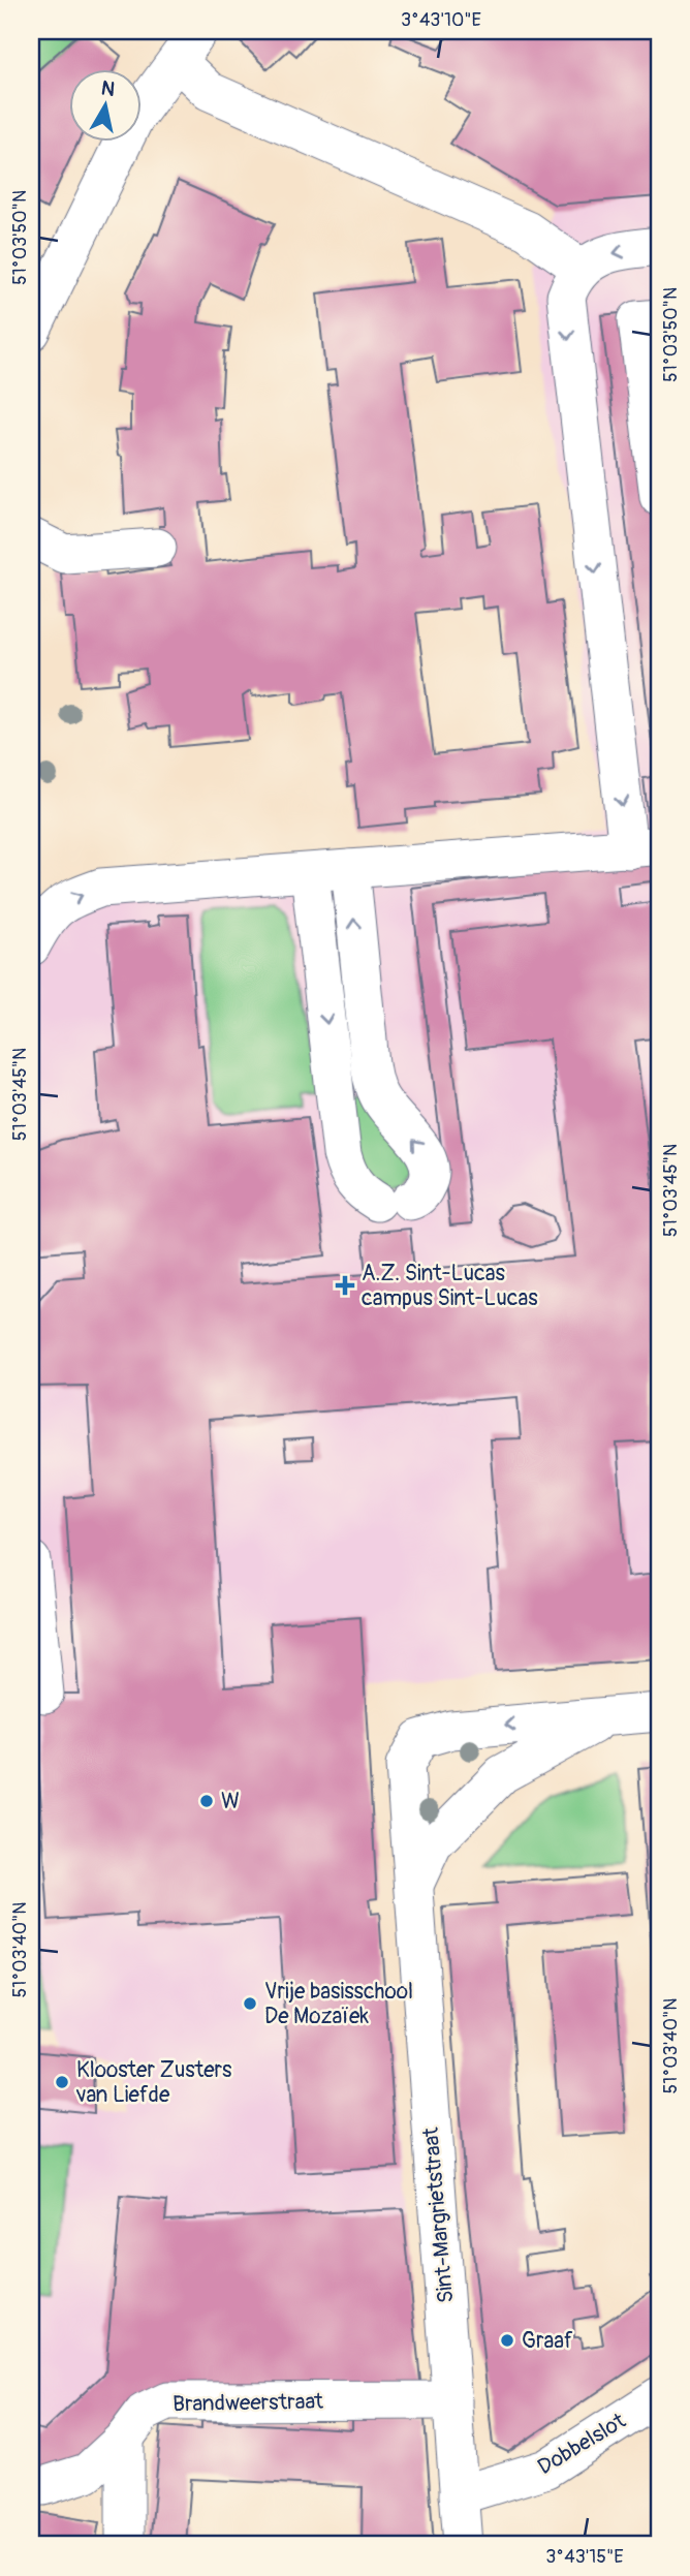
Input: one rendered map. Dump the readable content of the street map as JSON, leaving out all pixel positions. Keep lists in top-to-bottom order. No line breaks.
{"streets":{"street":["Sint-Margrietstraat","Brandweerstraat","Dobbelslot"]},"crossings":[["Sint-Margrietstraat","Brandweerstraat"],["Sint-Margrietstraat","Dobbelslot"]],"places":{"health":["A.Z. Sint-Lucas campus Sint-Lucas"],"other":["W","Vrije basisschool De Mozaïek","Klooster Zusters van Liefde","Graaf"]},"north":"top","coordinates":["3°43'10\"E","51°03'50\"N","51°03'45\"N","51°03'40\"N","3°43'15\"E"]}
